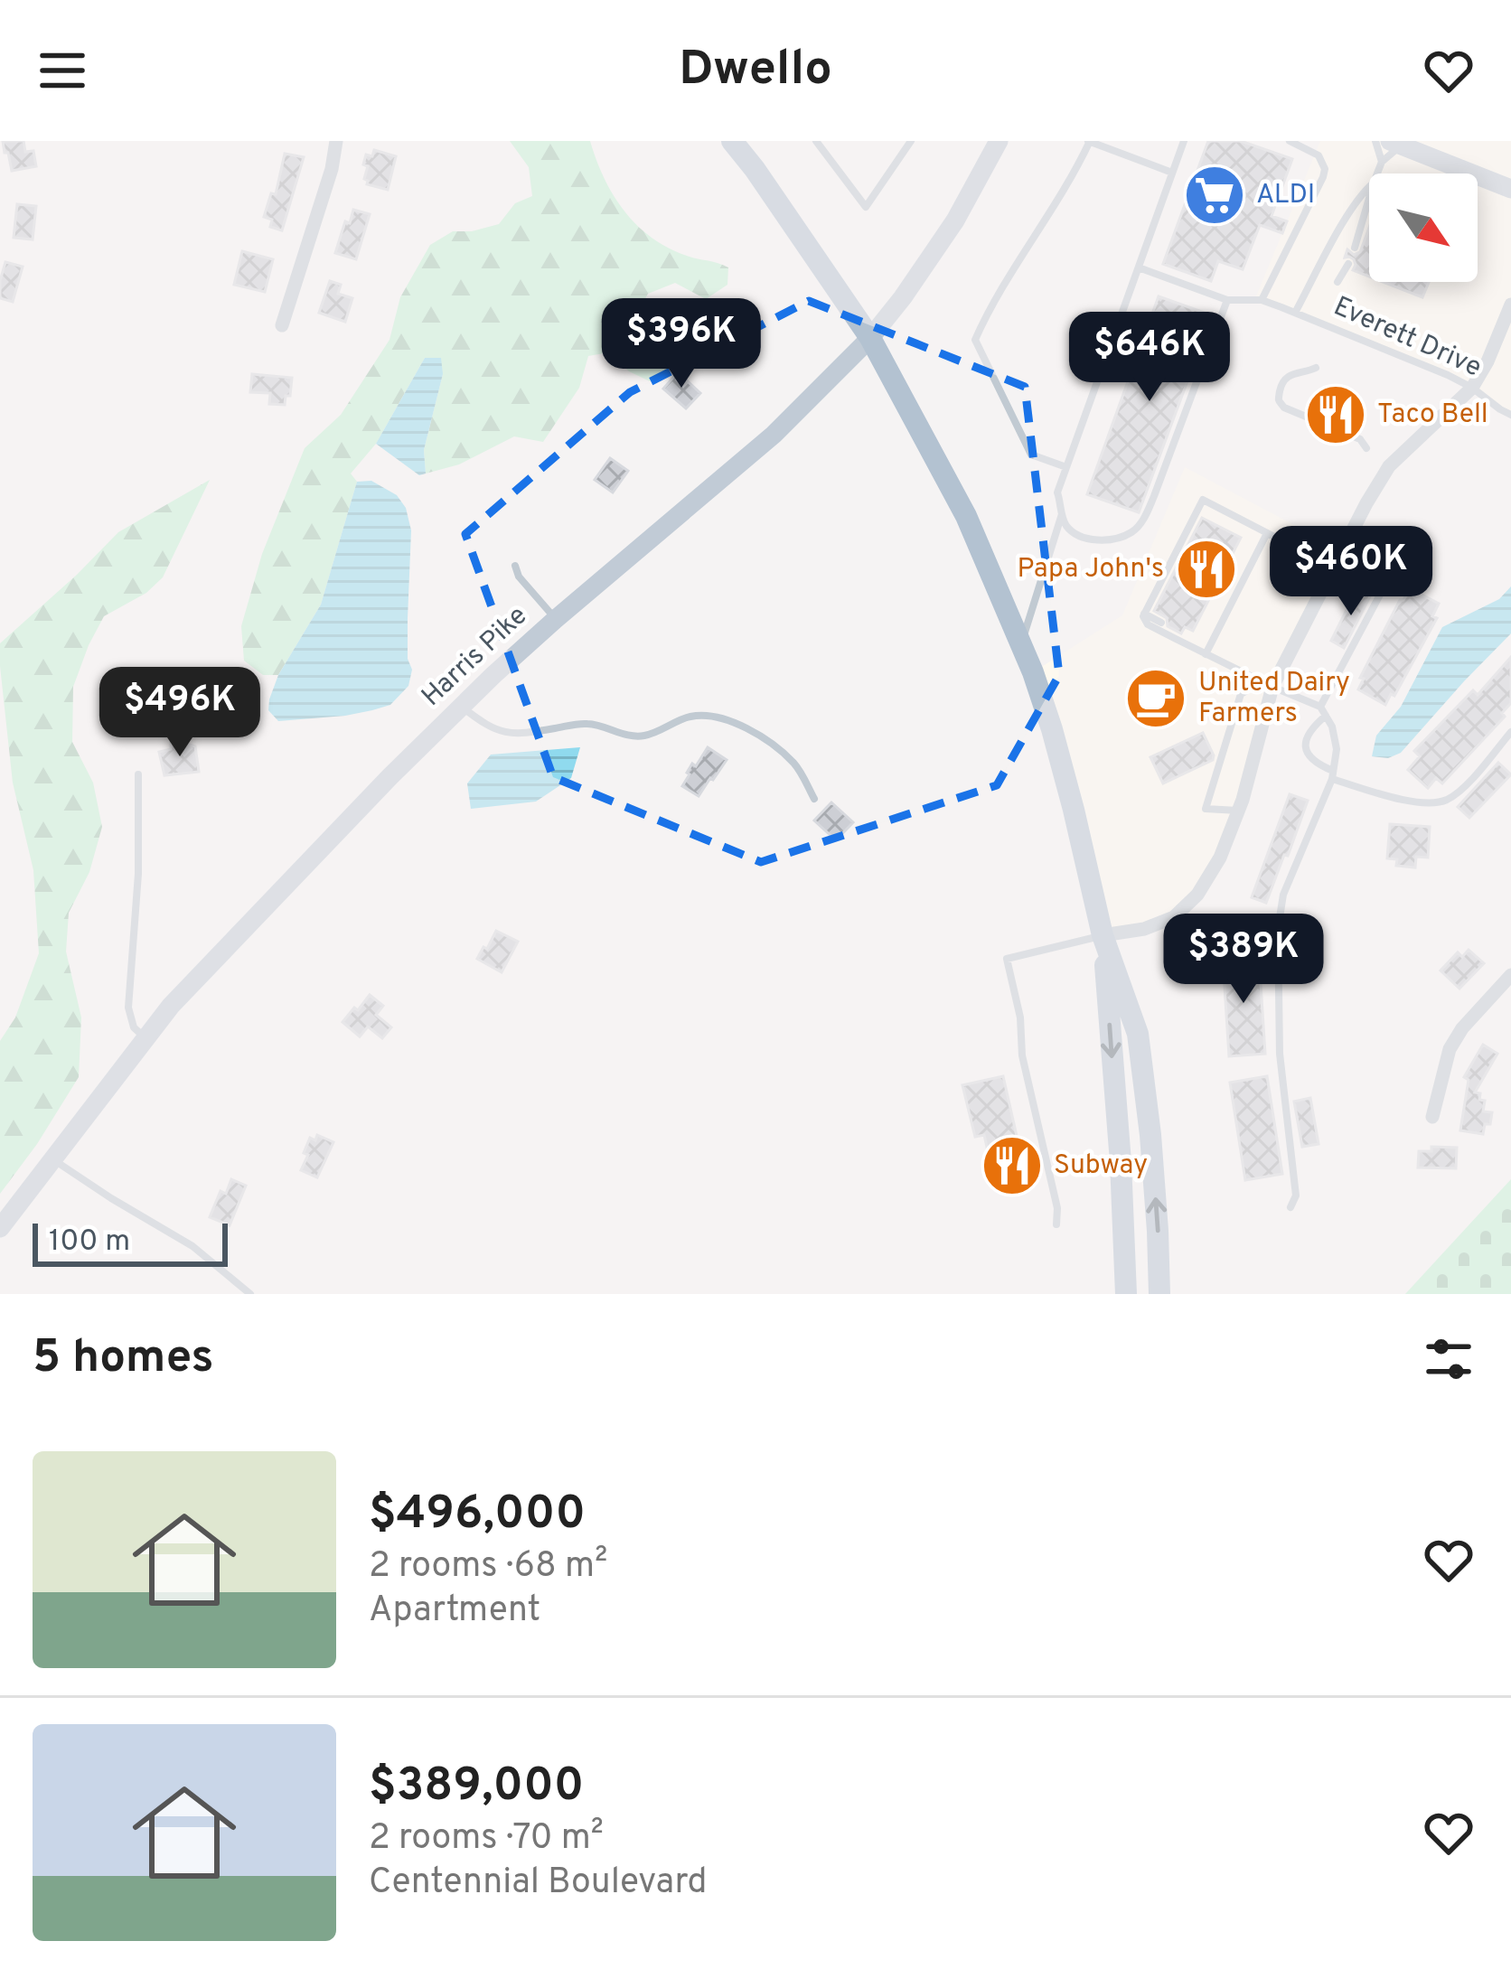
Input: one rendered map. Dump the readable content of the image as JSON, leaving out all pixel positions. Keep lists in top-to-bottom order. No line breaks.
{"streets":{"main road":["Harris Pike"],"lane":["Everett Drive"]},"places":{"supermarket":["ALDI"],"restaurant":["Taco Bell","Papa John's","Subway"],"cafe":["United Dairy Farmers"]},"scale_bar":"100 m","north":"bottom right","page":{"header":"Dwello","price":["$396K","$646K","$460K","$496K","$389K"],"scale":"100 m","heading":"5 homes","list":[{"name":"$496,000","note":"2 rooms · 68 m² · Apartment"},{"name":"$389,000","note":"2 rooms · 70 m² · Centennial Boulevard"}]}}
